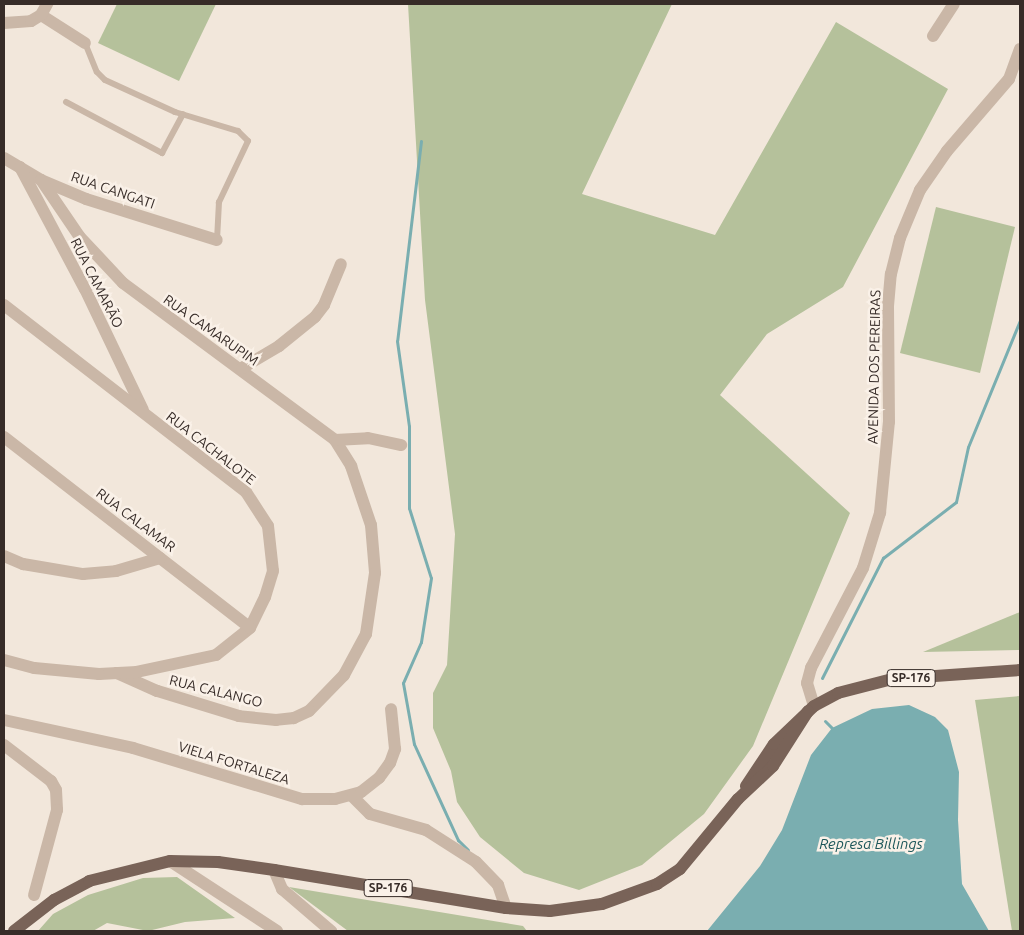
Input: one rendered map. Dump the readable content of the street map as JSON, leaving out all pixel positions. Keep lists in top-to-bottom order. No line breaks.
{"streets":{"main road":["SP-176"],"street":["RUA CANGATI","RUA CAMARÃO","RUA CAMARUPIM","AVENIDA DOS PEREIRAS","RUA CACHALOTE","RUA CALAMAR","RUA CALANGO","VIELA FORTALEZA"]},"crossings":[["RUA CANGATI","RUA CAMARÃO"],["RUA CANGATI","RUA CAMARUPIM"],["RUA CAMARÃO","RUA CACHALOTE"],["RUA CAMARUPIM","RUA CALANGO"],["AVENIDA DOS PEREIRAS","SP-176"],["RUA CACHALOTE","RUA CALAMAR"],["RUA CACHALOTE","RUA CALANGO"]],"water":["Represa Billings"]}
